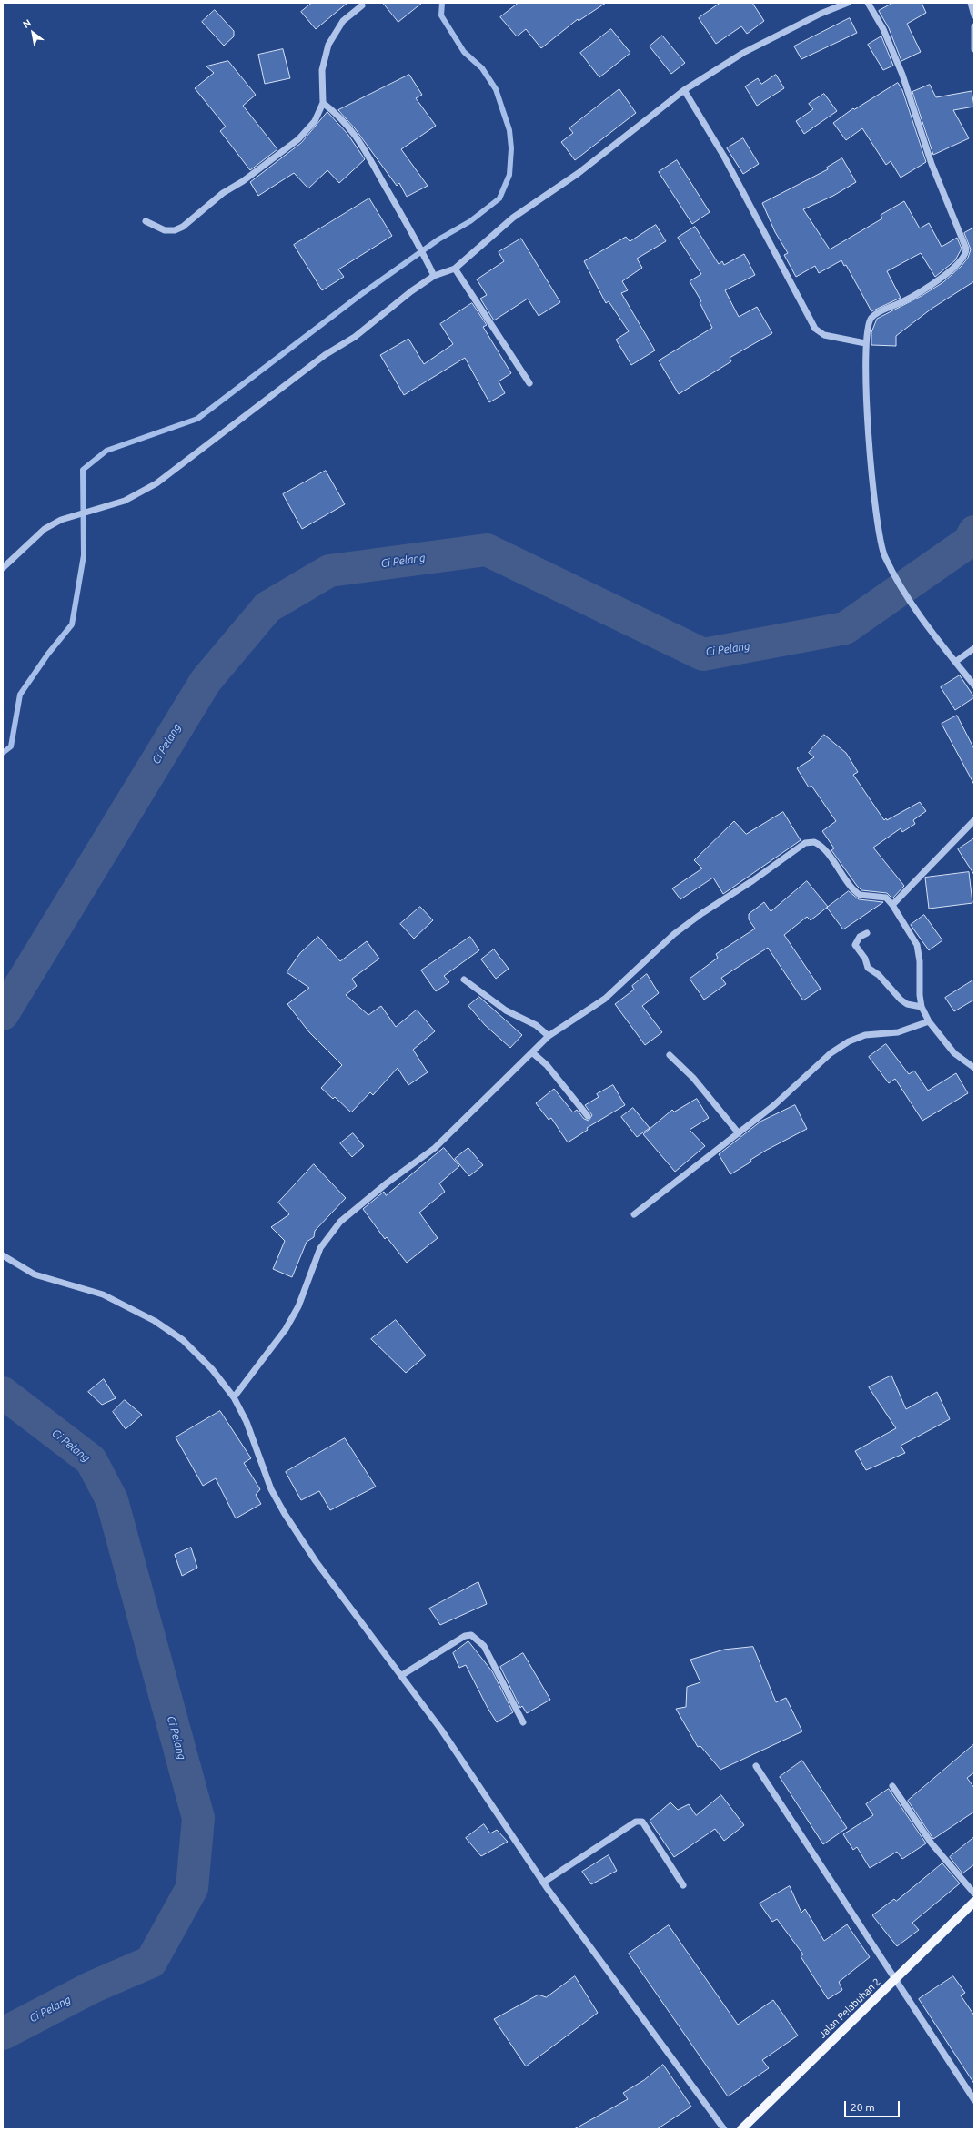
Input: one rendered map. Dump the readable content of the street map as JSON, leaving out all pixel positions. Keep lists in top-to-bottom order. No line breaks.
{"streets":{"main road":["Jalan Pelabuhan 2"]},"water":["Ci Pelang"],"scale_bar":"20 m","north":"top left"}
